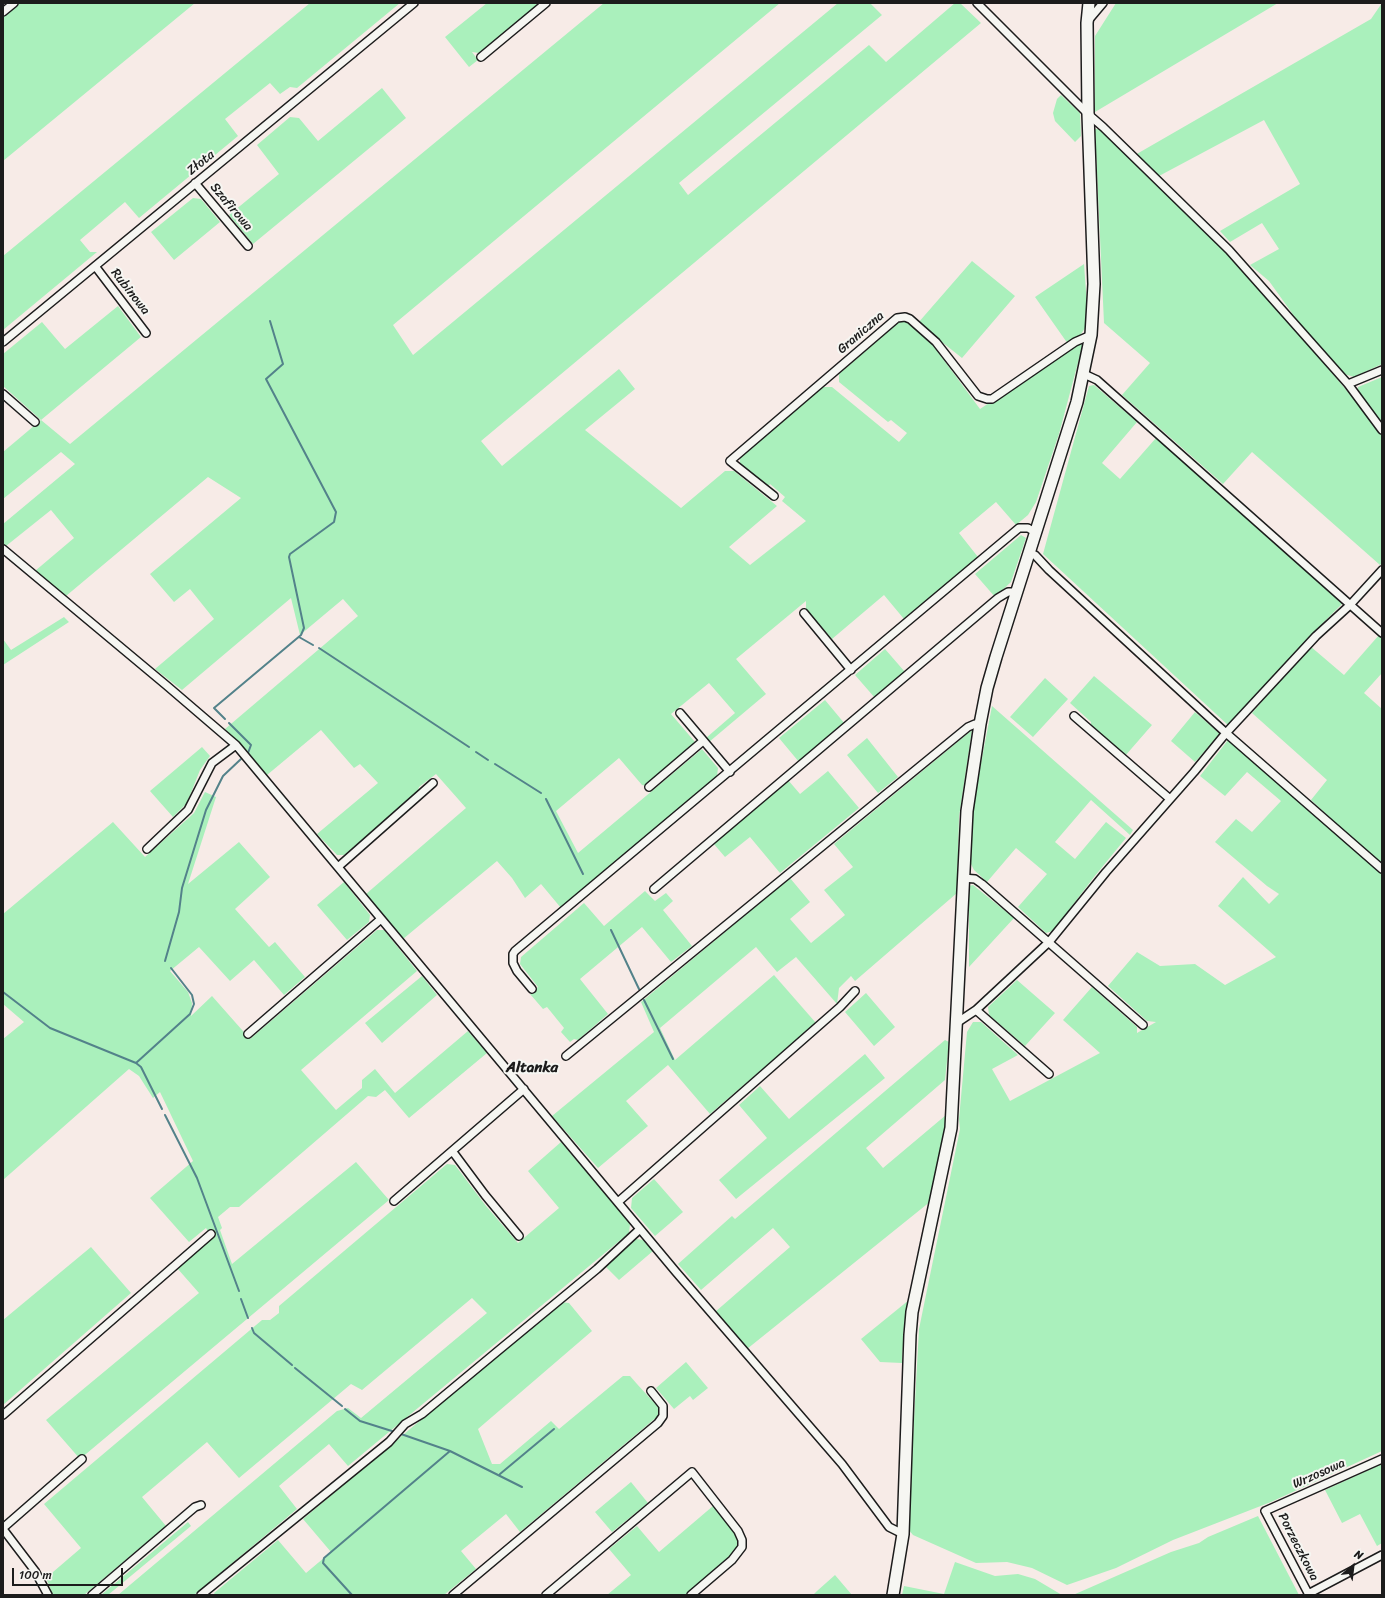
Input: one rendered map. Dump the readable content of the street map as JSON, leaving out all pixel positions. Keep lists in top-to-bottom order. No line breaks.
{"streets":{"street":["Złota","Szafirowa","Rubinowa","Graniczna","Wrzosowa","Porzeczkowa"]},"crossings":[["Złota","Szafirowa"],["Złota","Rubinowa"],["Wrzosowa","Porzeczkowa"]],"districts":["Altanka"],"scale_bar":"100 m","north":"top right"}
